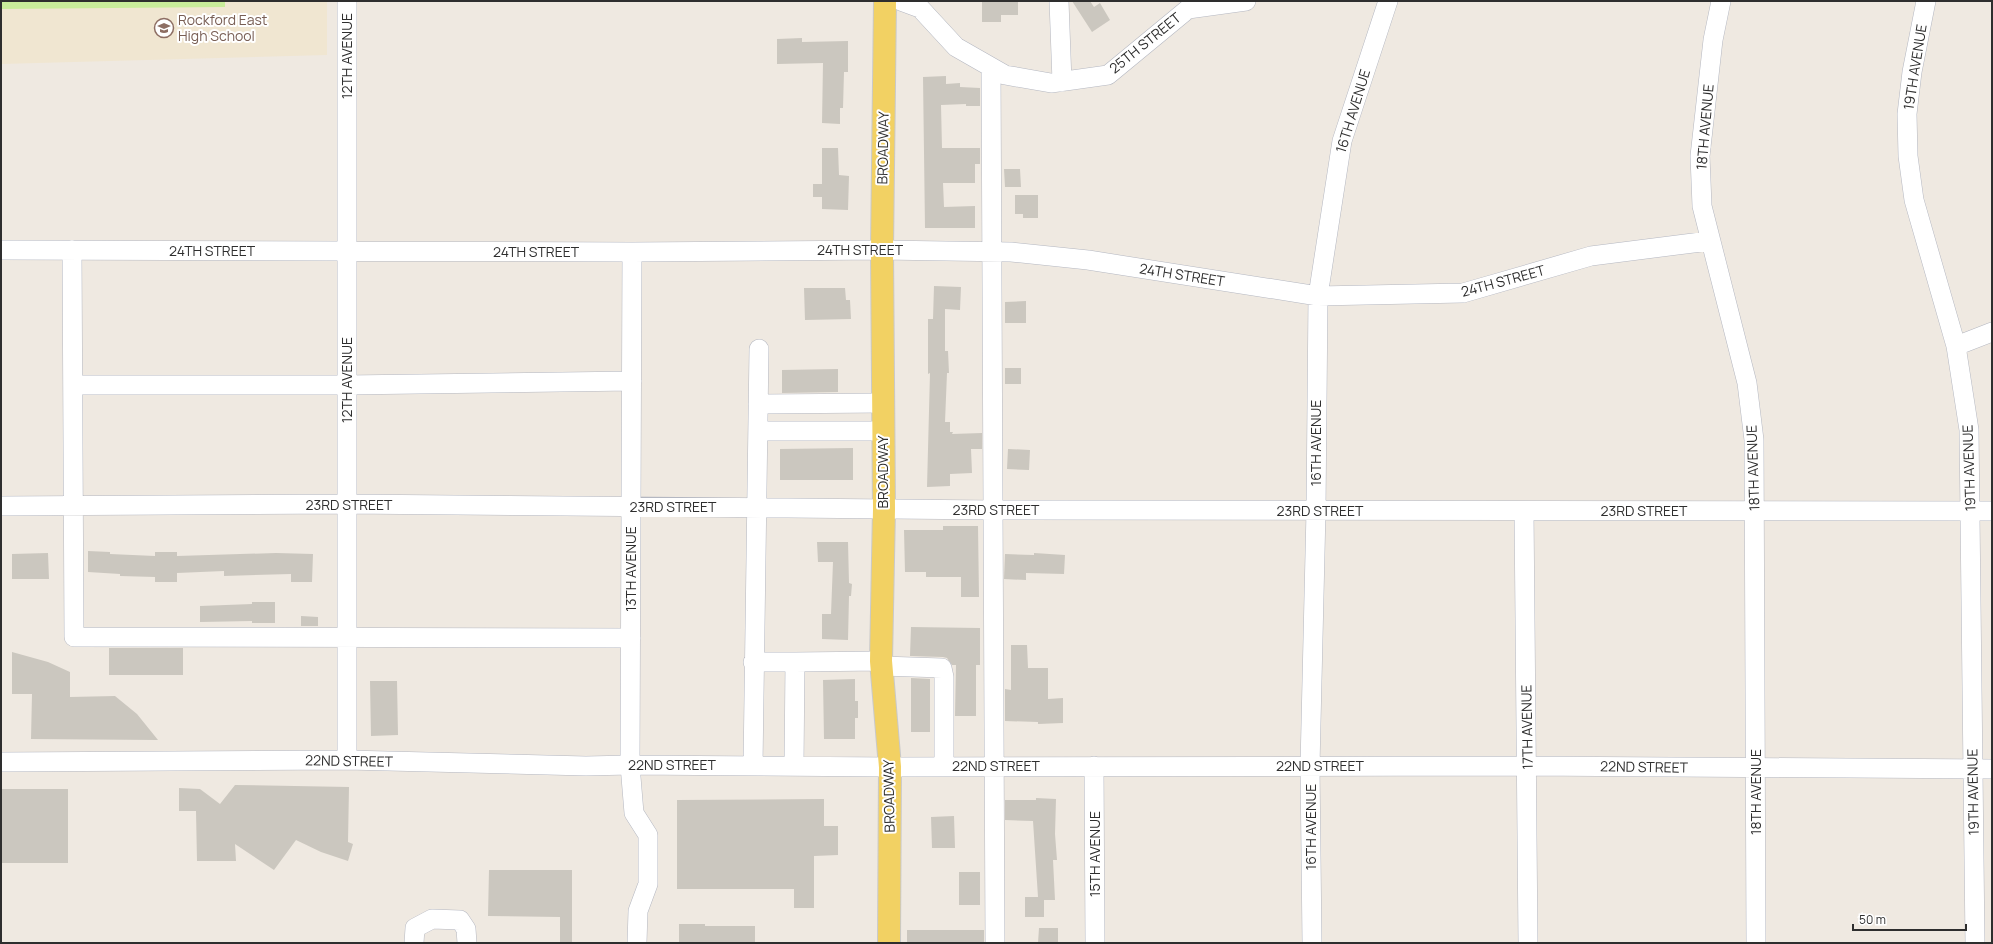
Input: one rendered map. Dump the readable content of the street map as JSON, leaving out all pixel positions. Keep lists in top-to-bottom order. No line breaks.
{"streets":{"main road":["BROADWAY"],"street":["25TH STREET","12TH AVENUE","19TH AVENUE","16TH AVENUE","18TH AVENUE","24TH STREET","23RD STREET","13TH AVENUE","17TH AVENUE","22ND STREET","15TH AVENUE"]},"crossings":[["12TH AVENUE","24TH STREET"],["12TH AVENUE","23RD STREET"],["12TH AVENUE","22ND STREET"],["19TH AVENUE","23RD STREET"],["19TH AVENUE","22ND STREET"],["16TH AVENUE","24TH STREET"],["16TH AVENUE","23RD STREET"],["16TH AVENUE","22ND STREET"],["18TH AVENUE","24TH STREET"],["18TH AVENUE","23RD STREET"],["18TH AVENUE","22ND STREET"],["BROADWAY","24TH STREET"],["BROADWAY","23RD STREET"],["BROADWAY","22ND STREET"],["24TH STREET","13TH AVENUE"],["23RD STREET","13TH AVENUE"],["23RD STREET","17TH AVENUE"],["13TH AVENUE","22ND STREET"],["17TH AVENUE","22ND STREET"],["22ND STREET","15TH AVENUE"]],"places":{"school or university":["Rockford East High School"]},"scale_bar":"50 m"}
